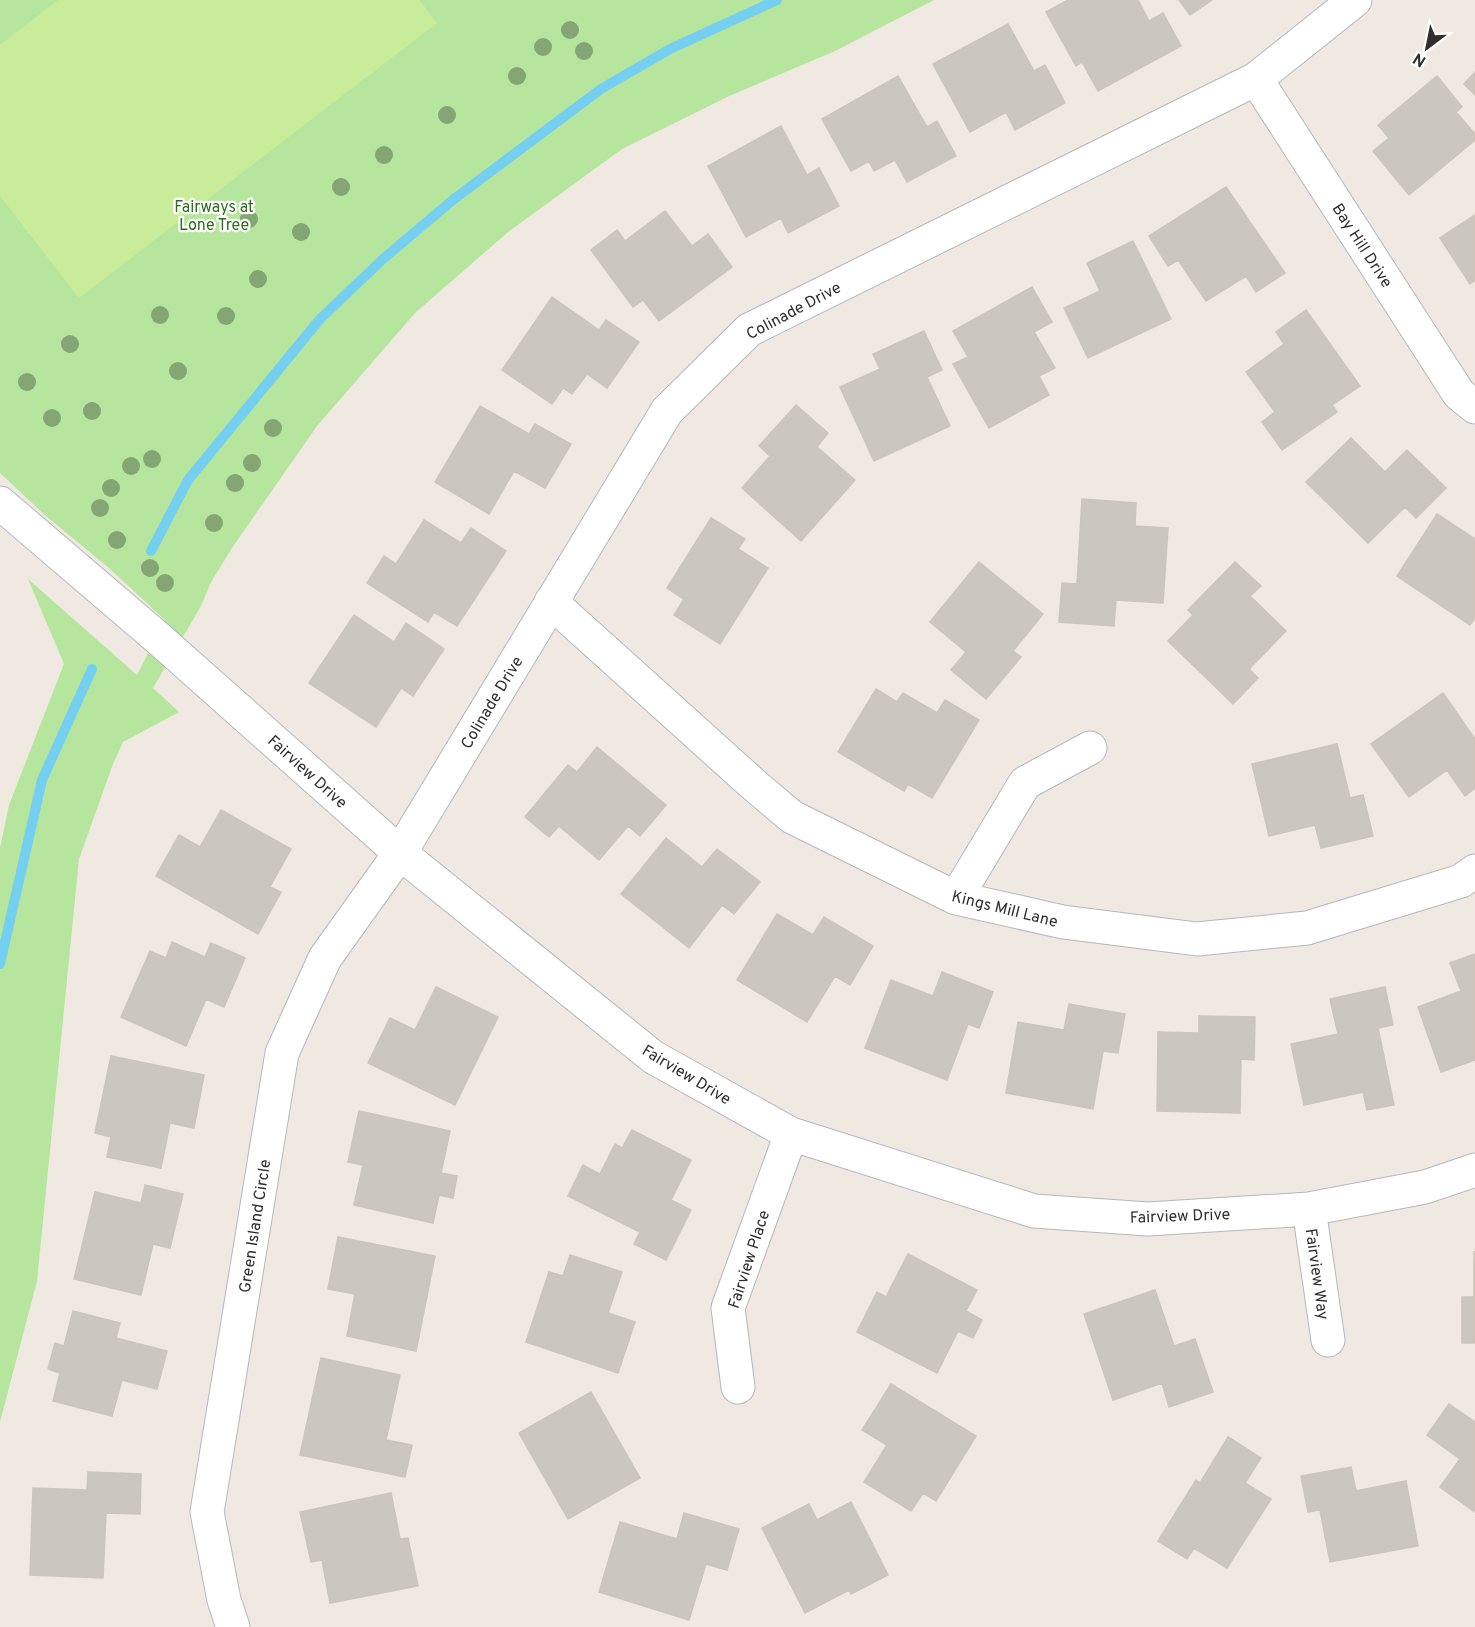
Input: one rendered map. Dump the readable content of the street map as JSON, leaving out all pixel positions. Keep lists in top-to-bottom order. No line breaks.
{"streets":{"street":["Bay Hill Drive","Colinade Drive","Fairview Drive","Kings Mill Lane","Green Island Circle","Fairview Place","Fairview Way"]},"crossings":[["Bay Hill Drive","Colinade Drive"],["Colinade Drive","Fairview Drive"],["Colinade Drive","Kings Mill Lane"],["Colinade Drive","Green Island Circle"],["Fairview Drive","Green Island Circle"],["Fairview Drive","Fairview Place"],["Fairview Drive","Fairview Way"]],"parks":["Fairways at Lone Tree"],"north":"bottom left"}
